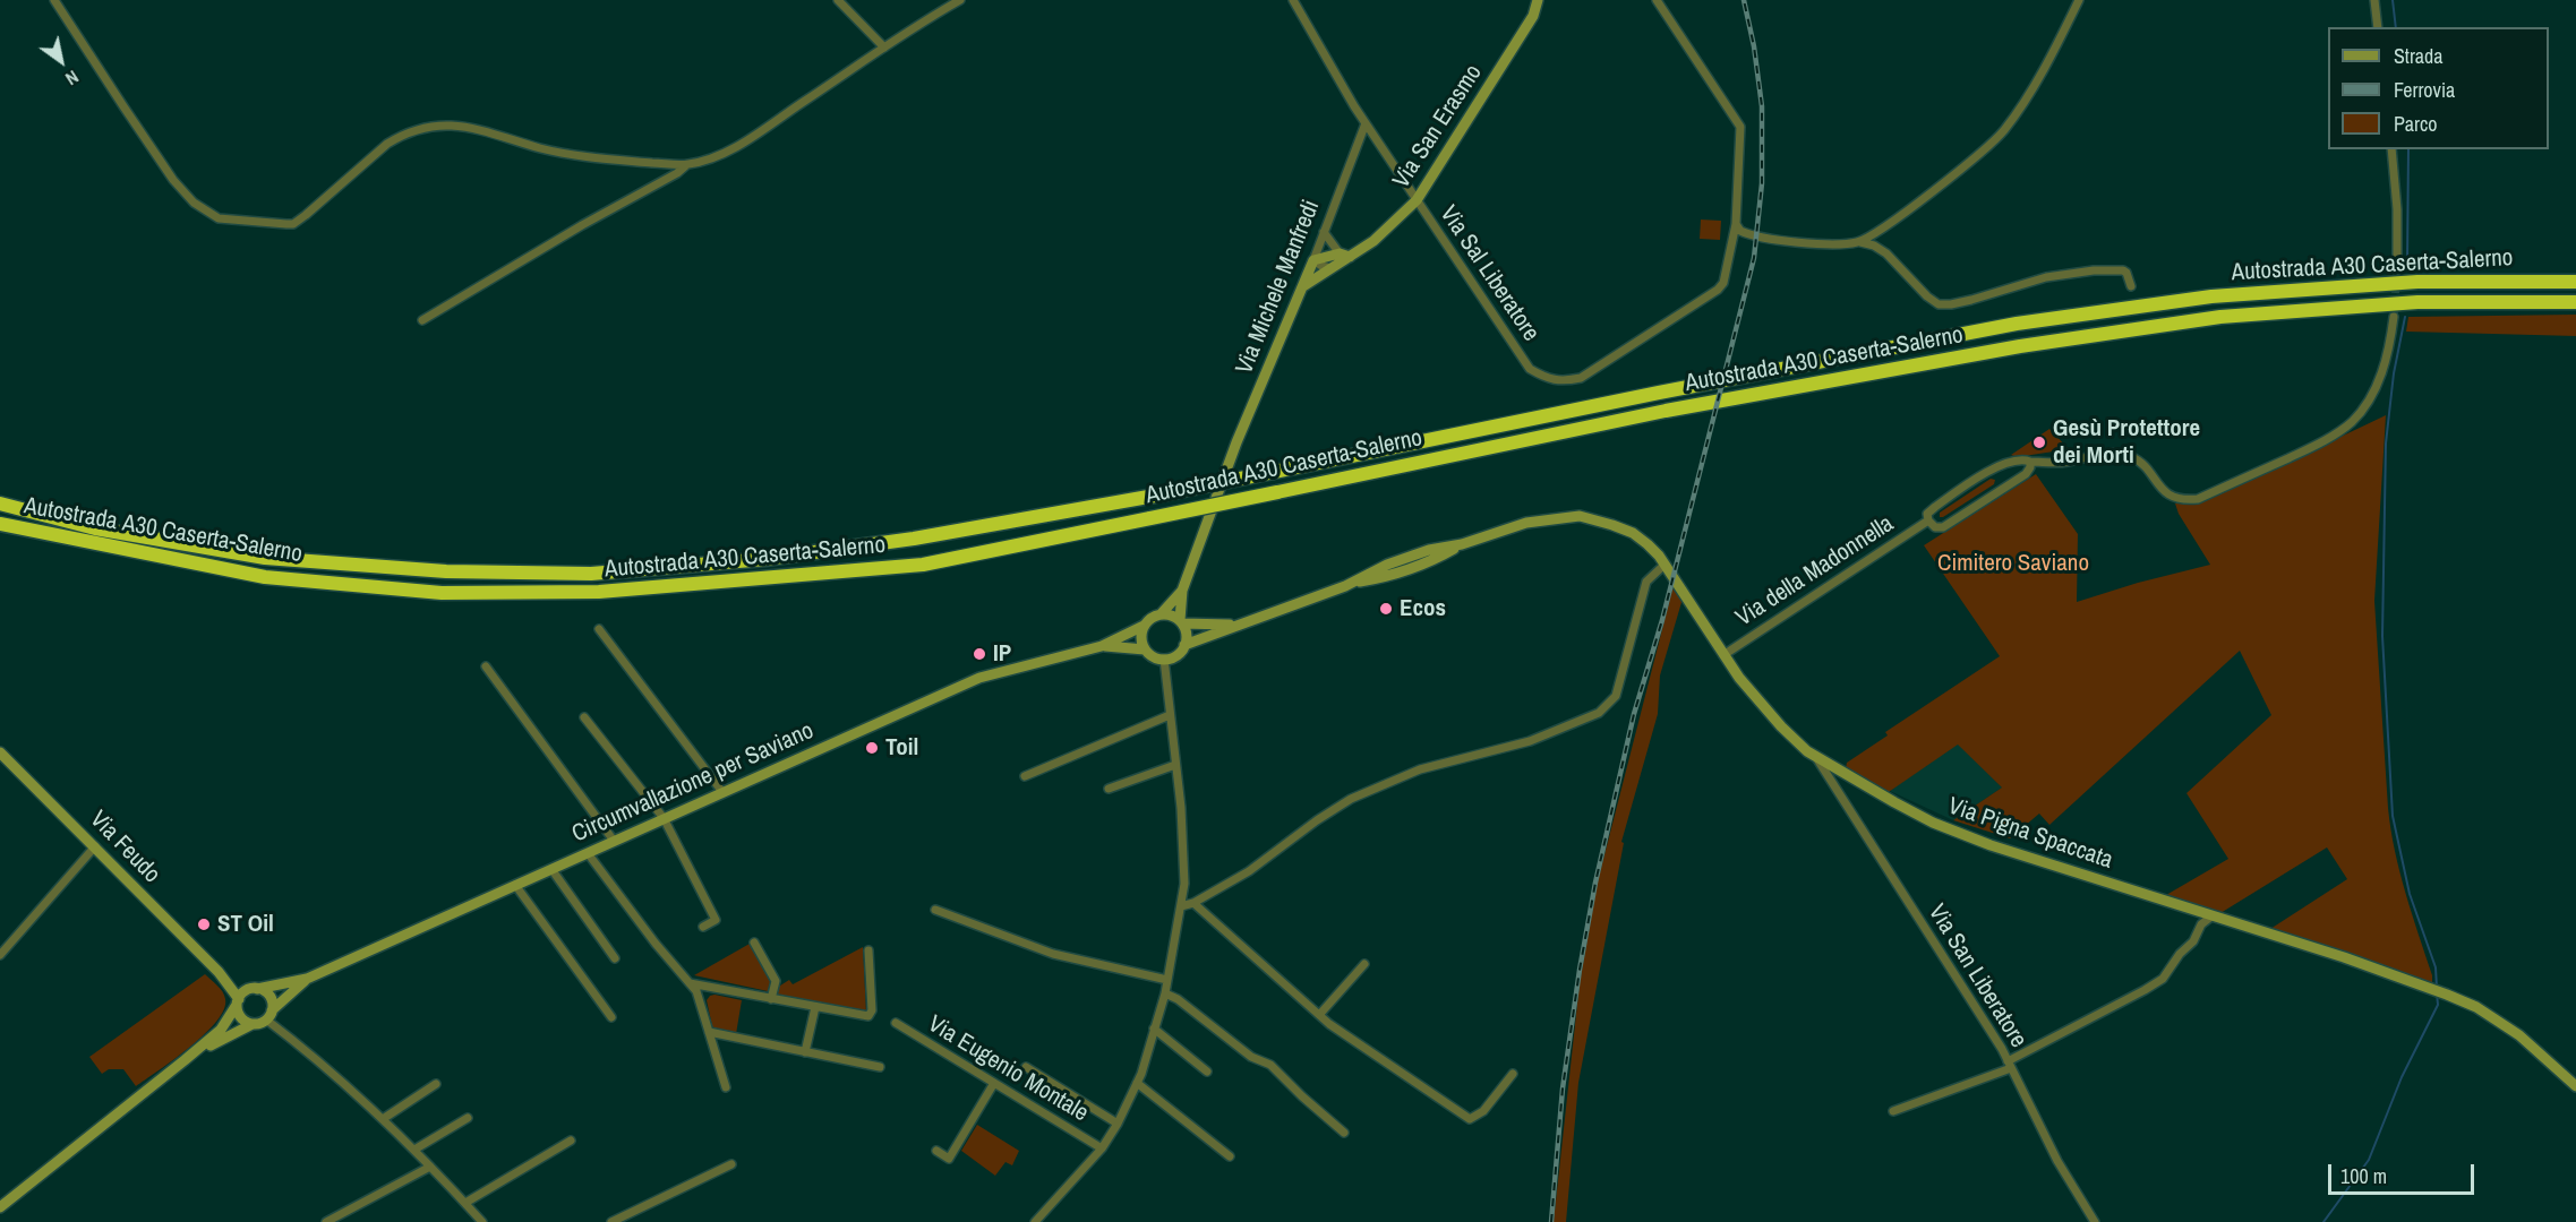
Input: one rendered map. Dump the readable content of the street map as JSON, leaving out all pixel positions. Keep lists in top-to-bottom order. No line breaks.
{"streets":{"highway":["Autostrada A30 Caserta-Salerno"],"main road":["Via San Erasmo","Via Michele Manfredi","Circumvallazione per Saviano","Via Pigna Spaccata","Via Feudo"],"street":["Via Sal Liberatore","Via della Madonnella","Via San Liberatore","Via Eugenio Montale"]},"crossings":[["Via San Erasmo","Via Sal Liberatore"],["Via San Erasmo","Via Michele Manfredi"],["Via Sal Liberatore","Via Michele Manfredi"],["Via della Madonnella","Via Pigna Spaccata"],["Circumvallazione per Saviano","Via Pigna Spaccata"],["Circumvallazione per Saviano","Via Feudo"],["Via Pigna Spaccata","Via San Liberatore"]],"parks":["Cimitero Saviano"],"places":["Gesù Protettore dei Morti","Ecos","IP","Toil","ST Oil"],"legend":["Strada","Ferrovia","Parco"],"scale_bar":"100 m","north":"bottom right"}
